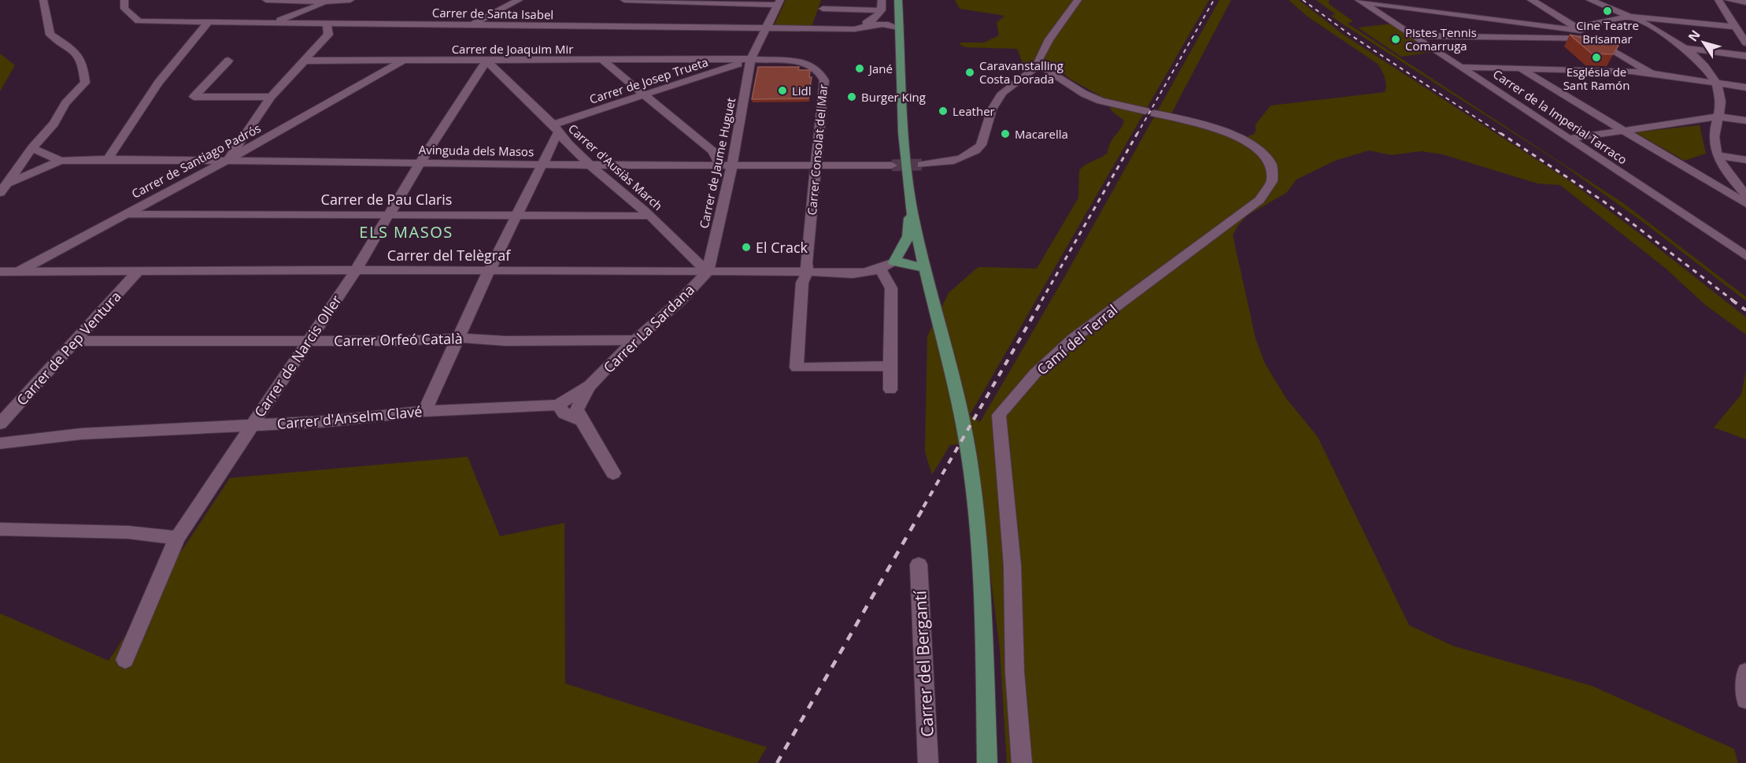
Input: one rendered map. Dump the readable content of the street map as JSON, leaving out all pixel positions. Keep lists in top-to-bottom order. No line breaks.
{"streets":{"street":["Carrer de Santa Isabel","Carrer de Joaquim Mir","Carrer de Josep Trueta","Carrer de la Imperial Tarraco","Carrer Consolat del Mar","Avinguda dels Masos","Carrer de Santiago Padrós","Carrer de Jaume Huguet","Carrer d'Ausiàs March","Carrer de Pau Claris","Carrer del Telègraf","Carrer La Sardana","Carrer Orfeó Català","Camí del Terral","Carrer de Pep Ventura","Carrer de Narcis Oller","Carrer d'Anselm Clavé","Carrer del Bergantí"]},"crossings":[["Carrer de Santa Isabel","Carrer de Jaume Huguet"],["Carrer de Joaquim Mir","Carrer de Josep Trueta"],["Carrer de Joaquim Mir","Carrer de Santiago Padrós"],["Carrer de Joaquim Mir","Carrer d'Ausiàs March"],["Carrer de Joaquim Mir","Carrer de Narcis Oller"],["Carrer de Josep Trueta","Carrer Consolat del Mar"],["Carrer de Josep Trueta","Carrer de Jaume Huguet"],["Carrer de Josep Trueta","Carrer d'Ausiàs March"],["Carrer Consolat del Mar","Avinguda dels Masos"],["Carrer Consolat del Mar","Carrer de Jaume Huguet"],["Carrer Consolat del Mar","Carrer del Telègraf"],["Avinguda dels Masos","Carrer de Santiago Padrós"],["Avinguda dels Masos","Carrer de Jaume Huguet"],["Avinguda dels Masos","Carrer d'Ausiàs March"],["Avinguda dels Masos","Carrer de Narcis Oller"],["Carrer de Santiago Padrós","Carrer de Pau Claris"],["Carrer de Santiago Padrós","Carrer del Telègraf"],["Carrer de Jaume Huguet","Carrer d'Ausiàs March"],["Carrer de Jaume Huguet","Carrer del Telègraf"],["Carrer de Jaume Huguet","Carrer La Sardana"],["Carrer d'Ausiàs March","Carrer de Pau Claris"],["Carrer d'Ausiàs March","Carrer del Telègraf"],["Carrer d'Ausiàs March","Carrer La Sardana"],["Carrer d'Ausiàs March","Carrer de Narcis Oller"],["Carrer de Pau Claris","Carrer de Narcis Oller"],["Carrer del Telègraf","Carrer La Sardana"],["Carrer del Telègraf","Carrer de Pep Ventura"],["Carrer del Telègraf","Carrer de Narcis Oller"],["Carrer La Sardana","Carrer Orfeó Català"],["Carrer La Sardana","Carrer d'Anselm Clavé"],["Carrer Orfeó Català","Carrer de Pep Ventura"],["Carrer Orfeó Català","Carrer de Narcis Oller"],["Carrer de Narcis Oller","Carrer d'Anselm Clavé"]],"districts":["ELS MASOS"],"places":["Cine Teatre Brisamar","Pistes Tennis Comarruga","Església de Sant Ramón","Jané","Caravanstalling Costa Dorada","Lidl","Burger King","Leather","Macarella","El Crack"],"north":"top left"}
